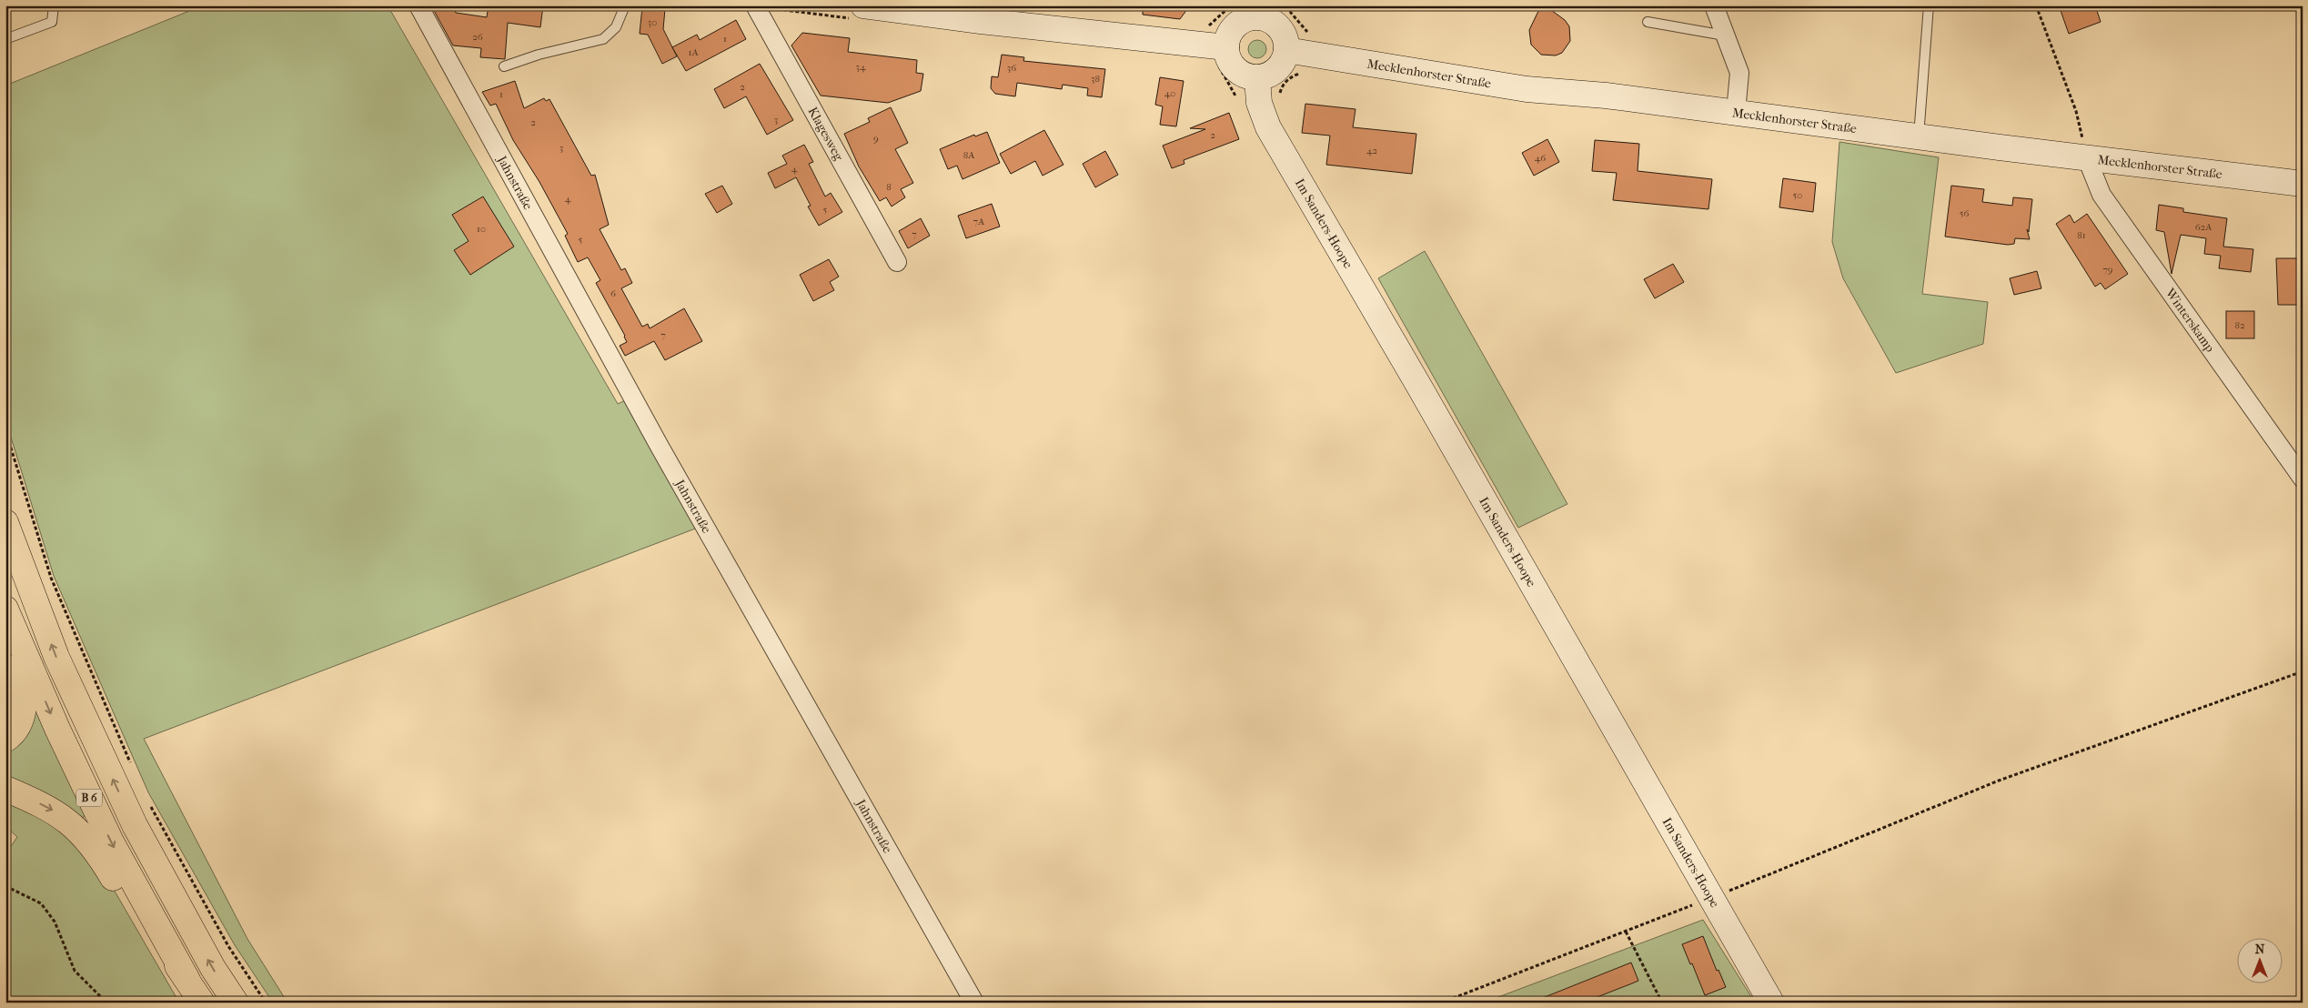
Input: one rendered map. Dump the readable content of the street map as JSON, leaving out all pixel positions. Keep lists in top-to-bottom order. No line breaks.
{"streets":{"highway":["B 6"],"street":["Mecklenhorster Straße","Klagesweg","Jahnstraße","Im Sanders-Hoope","Winterskamp"]},"crossings":[["Mecklenhorster Straße","Im Sanders-Hoope"],["Mecklenhorster Straße","Winterskamp"]],"house_numbers":["30","26","1","1A","34","36","38","2","40","1","3","2","2","9","3","42","8A","46","4","8","50","4","5","56","7A","62A","10","7","81","5","79","6","82","7"],"north":"top"}
